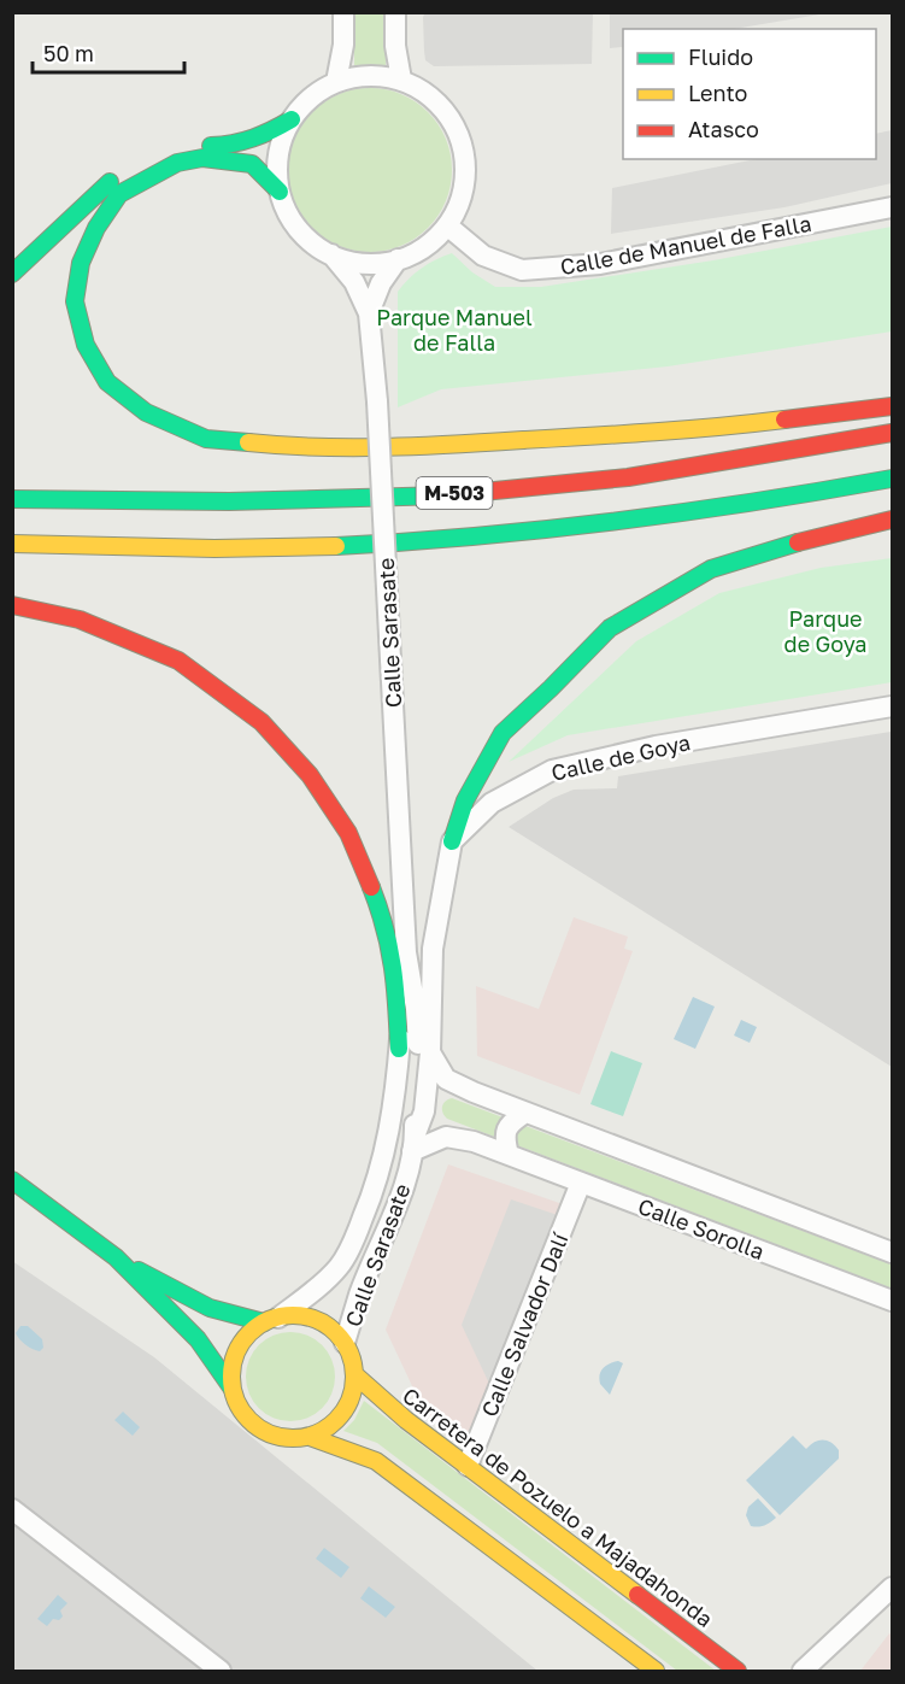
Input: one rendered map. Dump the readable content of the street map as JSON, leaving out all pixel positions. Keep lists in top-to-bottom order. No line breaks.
{"streets":{"main road":["M-503","Carretera de Pozuelo a Majadahonda"],"street":["Calle de Manuel de Falla","Calle Sarasate","Calle de Goya","Calle Sorolla","Calle Salvador Dalí"]},"crossings":[["Calle de Manuel de Falla","Calle Sarasate"],["Calle Sarasate","Calle Sorolla"],["Calle Sarasate","Carretera de Pozuelo a Majadahonda"],["Calle Sorolla","Calle Salvador Dalí"],["Calle Salvador Dalí","Carretera de Pozuelo a Majadahonda"]],"parks":["Parque Manuel de Falla","Parque de Goya"],"legend":["Fluido","Lento","Atasco"],"scale_bar":"50 m"}
